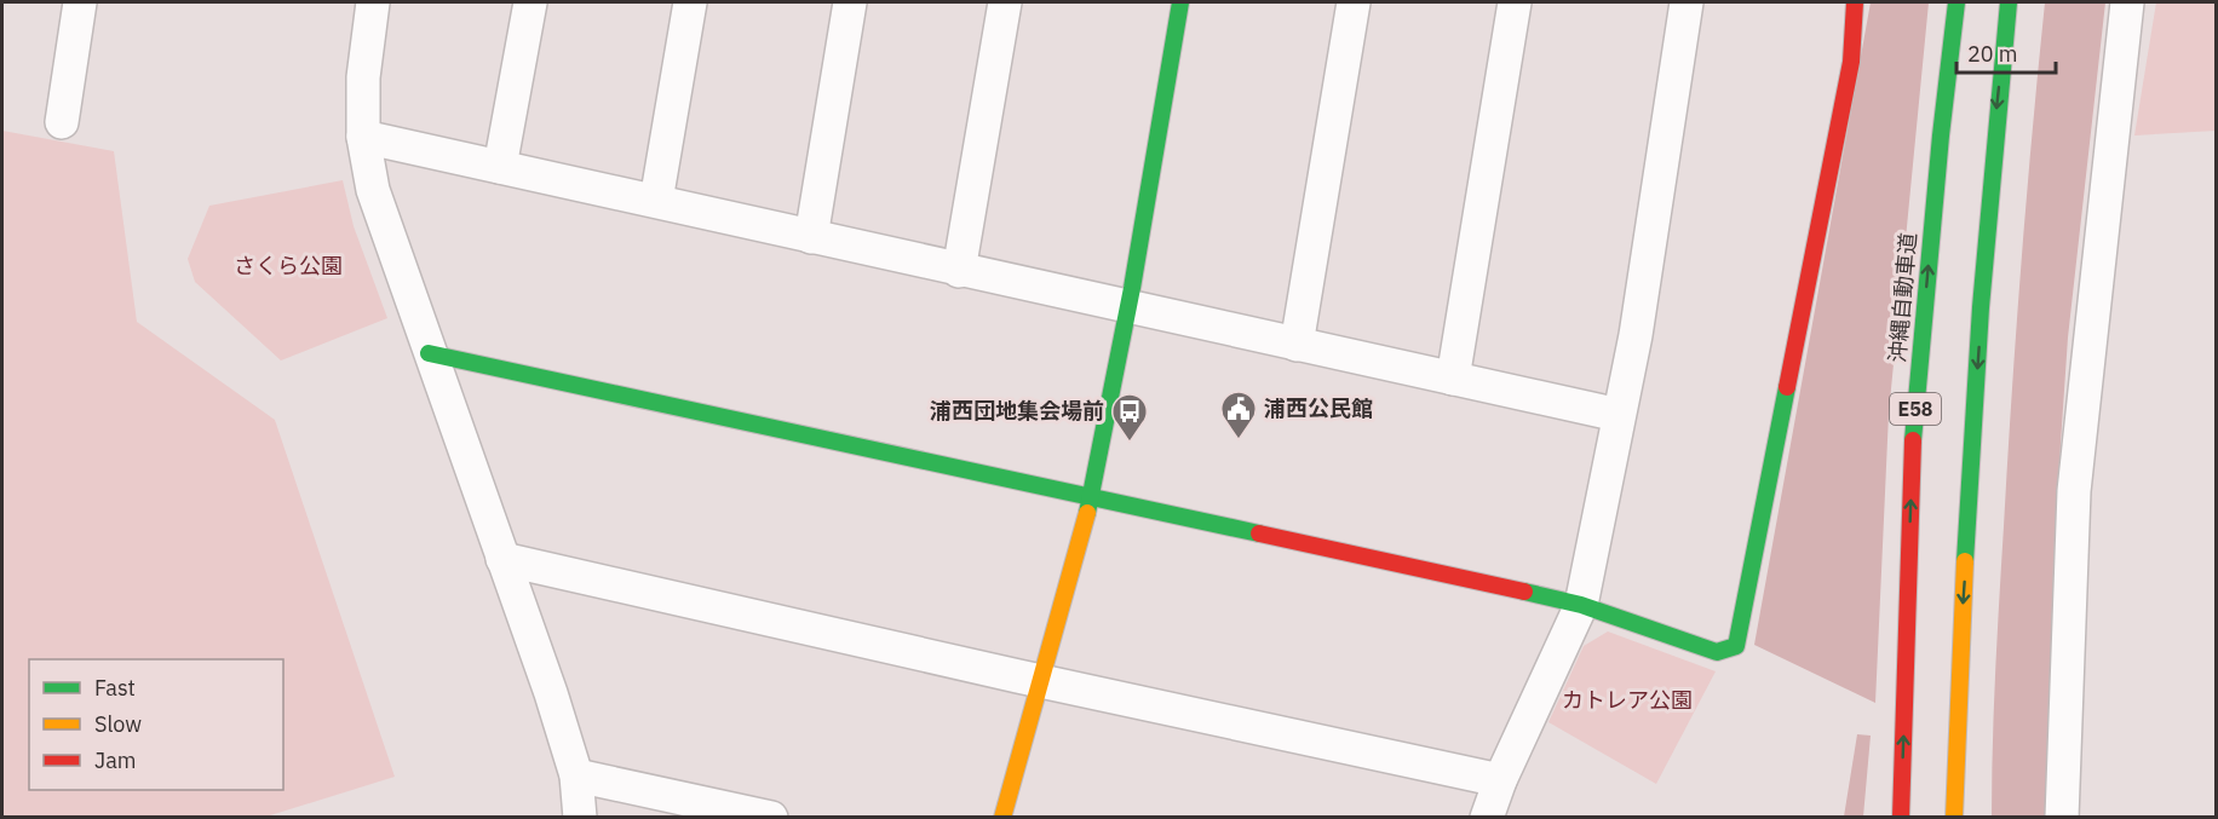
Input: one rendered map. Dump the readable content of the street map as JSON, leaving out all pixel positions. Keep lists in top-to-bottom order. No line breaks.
{"streets":{"main road":["沖縄自動車道","E58"]},"parks":["さくら公園","カトレア公園"],"places":{"public building":["浦西公民館"],"bus stop":["浦西団地集会場前"]},"legend":["Fast","Slow","Jam"],"scale_bar":"20 m"}
